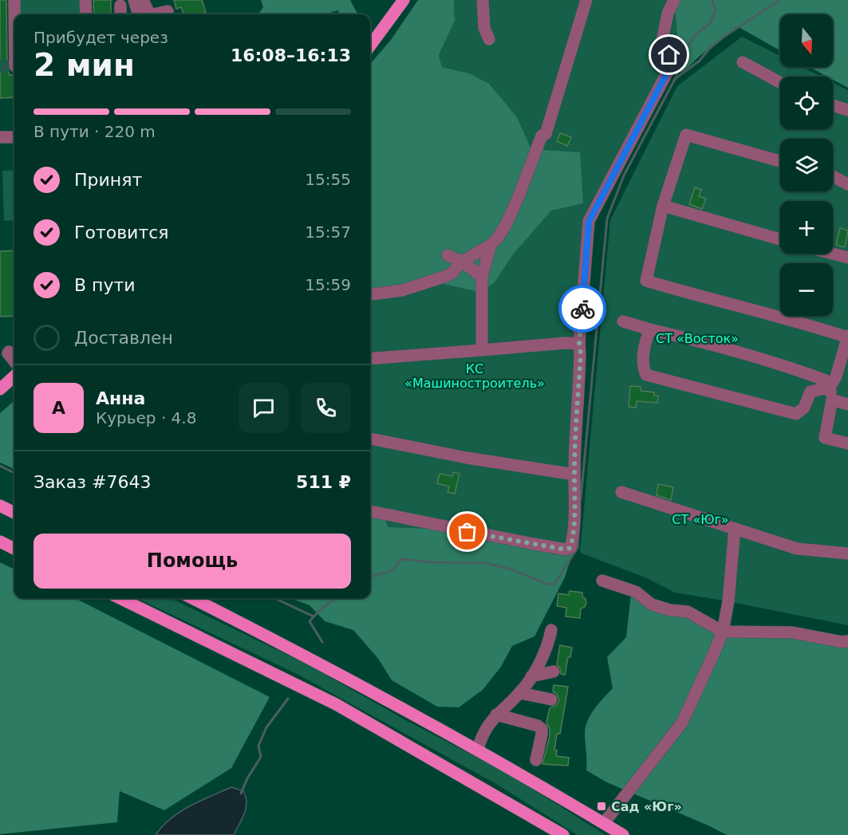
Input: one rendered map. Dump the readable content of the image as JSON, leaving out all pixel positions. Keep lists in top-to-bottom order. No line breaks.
{"parks":["СТ «Восток»","КС «Машиностроитель»","СТ «Юг»"],"places":{"transit":["Сад «Юг»"]},"north":"bottom","page":{"map_buttons":["+","−"],"heading":["2 мин","Прибудет через","16:08–16:13"],"panel":["Анна","Курьер · 4.8","Заказ #7643","511 ₽"],"bar":"В пути · 220 m","list":[["Принят","15:55"],["Готовится","15:57"],["В пути","15:59"],"Доставлен"],"round":"А","buttons":"Помощь"}}
